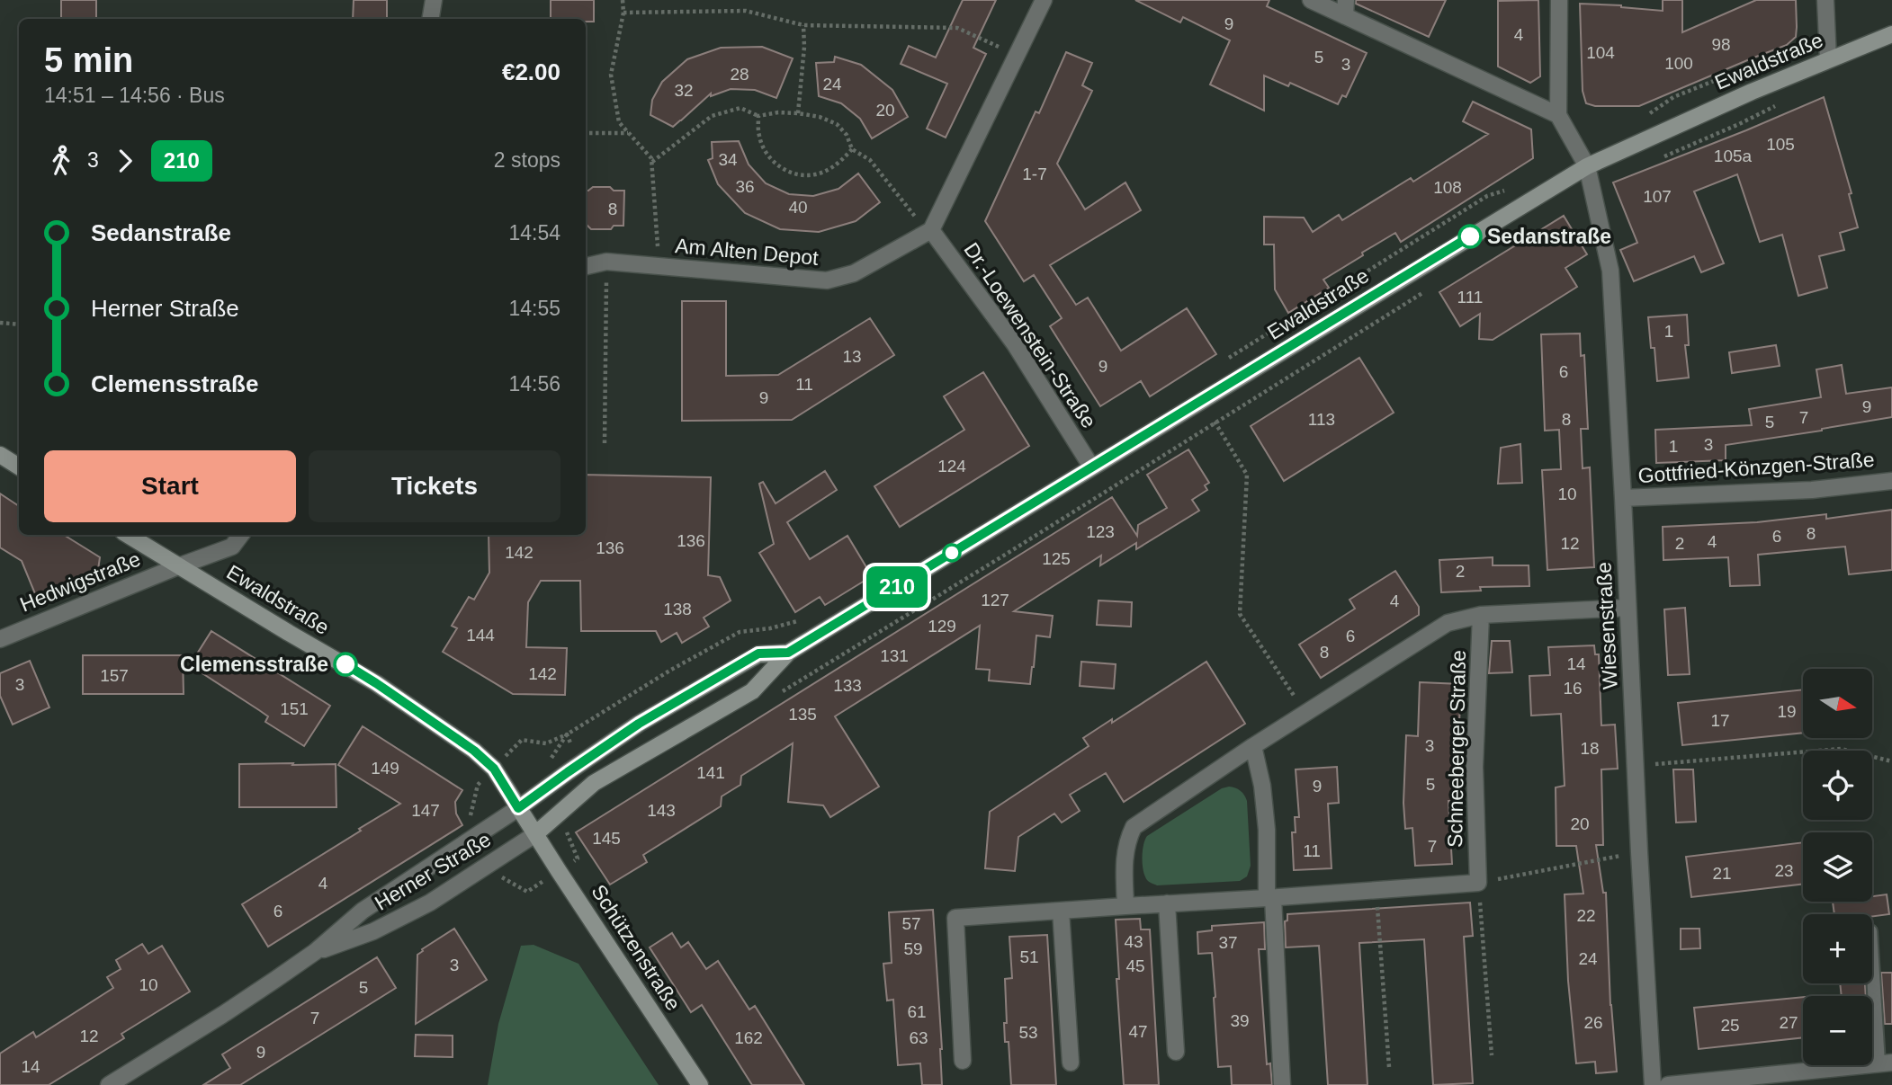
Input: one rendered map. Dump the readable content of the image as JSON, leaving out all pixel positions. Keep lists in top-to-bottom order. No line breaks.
{"streets":{"main road":["Ewaldstraße","Schützenstraße"],"street":["Am Alten Depot","Dr.-Loewenstein-Straße","Gottfried-Könzgen-Straße","Hedwigstraße","Wiesenstraße","Schneeberger Straße","Herner Straße"]},"crossings":[["Ewaldstraße","Dr.-Loewenstein-Straße"],["Ewaldstraße","Hedwigstraße"],["Ewaldstraße","Wiesenstraße"],["Ewaldstraße","Herner Straße"],["Ewaldstraße","Schützenstraße"],["Am Alten Depot","Dr.-Loewenstein-Straße"],["Gottfried-Könzgen-Straße","Wiesenstraße"],["Wiesenstraße","Schneeberger Straße"],["Herner Straße","Schützenstraße"]],"places":["Sedanstraße","Clemensstraße"],"lines":["bus line 210"],"house_numbers":["9","4","98","104","5","100","3","28","24","32","20","105","105a","34","1-7","36","108","107","40","8","111","1","13","9","6","11","9","9","7","113","8","5","3","1","124","10","123","8","6","136","4","12","2","136","142","125","2","127","4","138","129","144","6","8","131","14","142","157","3","133","16","151","19","135","17","3","18","149","141","5","9","147","143","20","145","7","11","23","21","4","6","22","57","43","37","59","51","24","3","45","10","5","61","7","39","26","27","25","47","53","12","162","63","9","14"],"north":"right","page":{"on_map":"210","heading":["5 min","14:51 – 14:56 · Bus","€2.00"],"legs":["3","210","2 stops"],"list":[{"name":"Sedanstraße","value":"14:54"},{"name":"Herner Straße","value":"14:55"},{"name":"Clemensstraße","value":"14:56"}],"buttons":["Start","Tickets"],"map_buttons":["+","−"]}}
